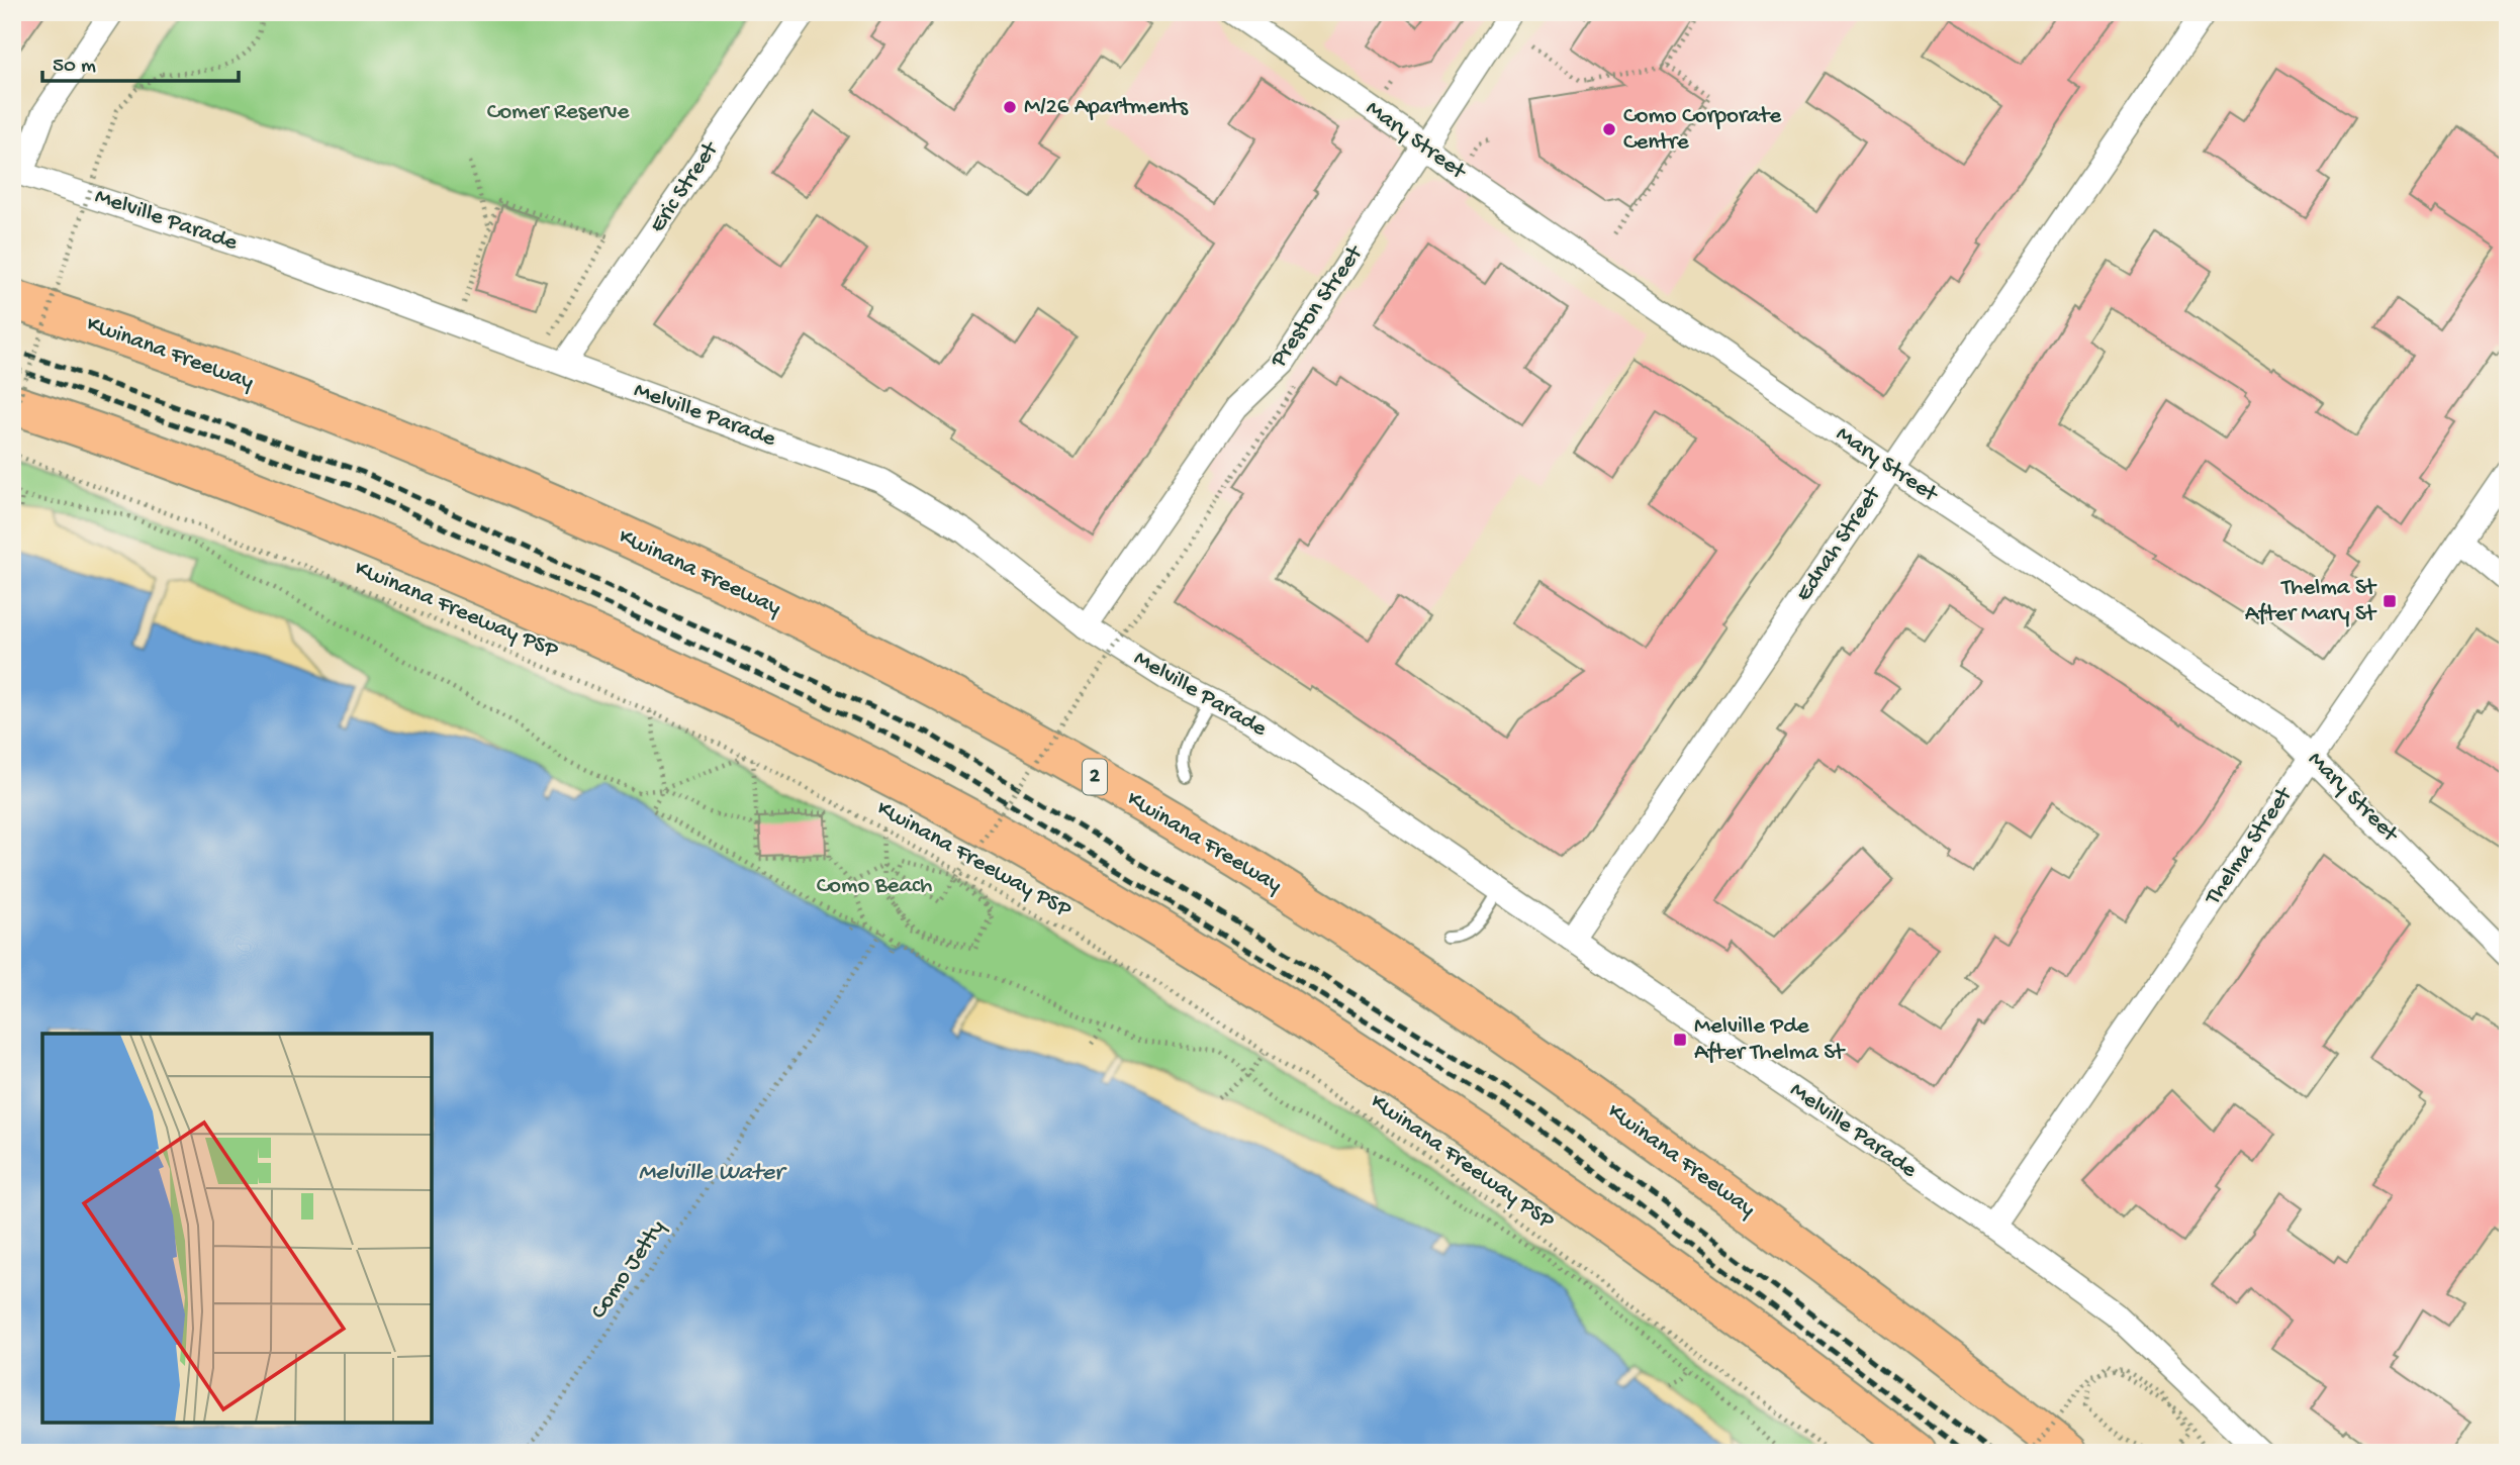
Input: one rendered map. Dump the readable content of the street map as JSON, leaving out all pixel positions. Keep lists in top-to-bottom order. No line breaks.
{"streets":{"highway":["Kwinana Freeway","2"],"street":["Mary Street","Eric Street","Melville Parade","Preston Street","Ednah Street","Thelma Street"],"path":["Kwinana Freeway PSP","Como Jetty"]},"crossings":[["Mary Street","Preston Street"],["Mary Street","Ednah Street"],["Mary Street","Thelma Street"],["Eric Street","Melville Parade"],["Melville Parade","Preston Street"],["Melville Parade","Ednah Street"],["Melville Parade","Thelma Street"]],"water":["Melville Water"],"parks":["Comer Reserve","Como Beach"],"places":{"other":["M/26 Apartments","Como Corporate Centre"],"transit":["Thelma St After Mary St","Melville Pde After Thelma St"]},"scale_bar":"50 m"}
